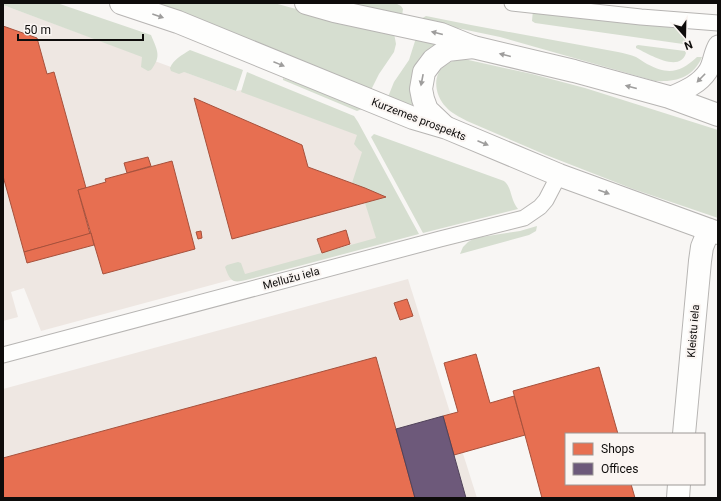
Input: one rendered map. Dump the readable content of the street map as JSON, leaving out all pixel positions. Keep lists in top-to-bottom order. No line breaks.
{"streets":{"main road":["Kurzemes prospekts","Kleistu iela"],"street":["Mellužu iela"]},"crossings":[["Kurzemes prospekts","Mellužu iela"],["Kurzemes prospekts","Kleistu iela"]],"legend":["Shops","Offices"],"scale_bar":"50 m","north":"bottom"}
